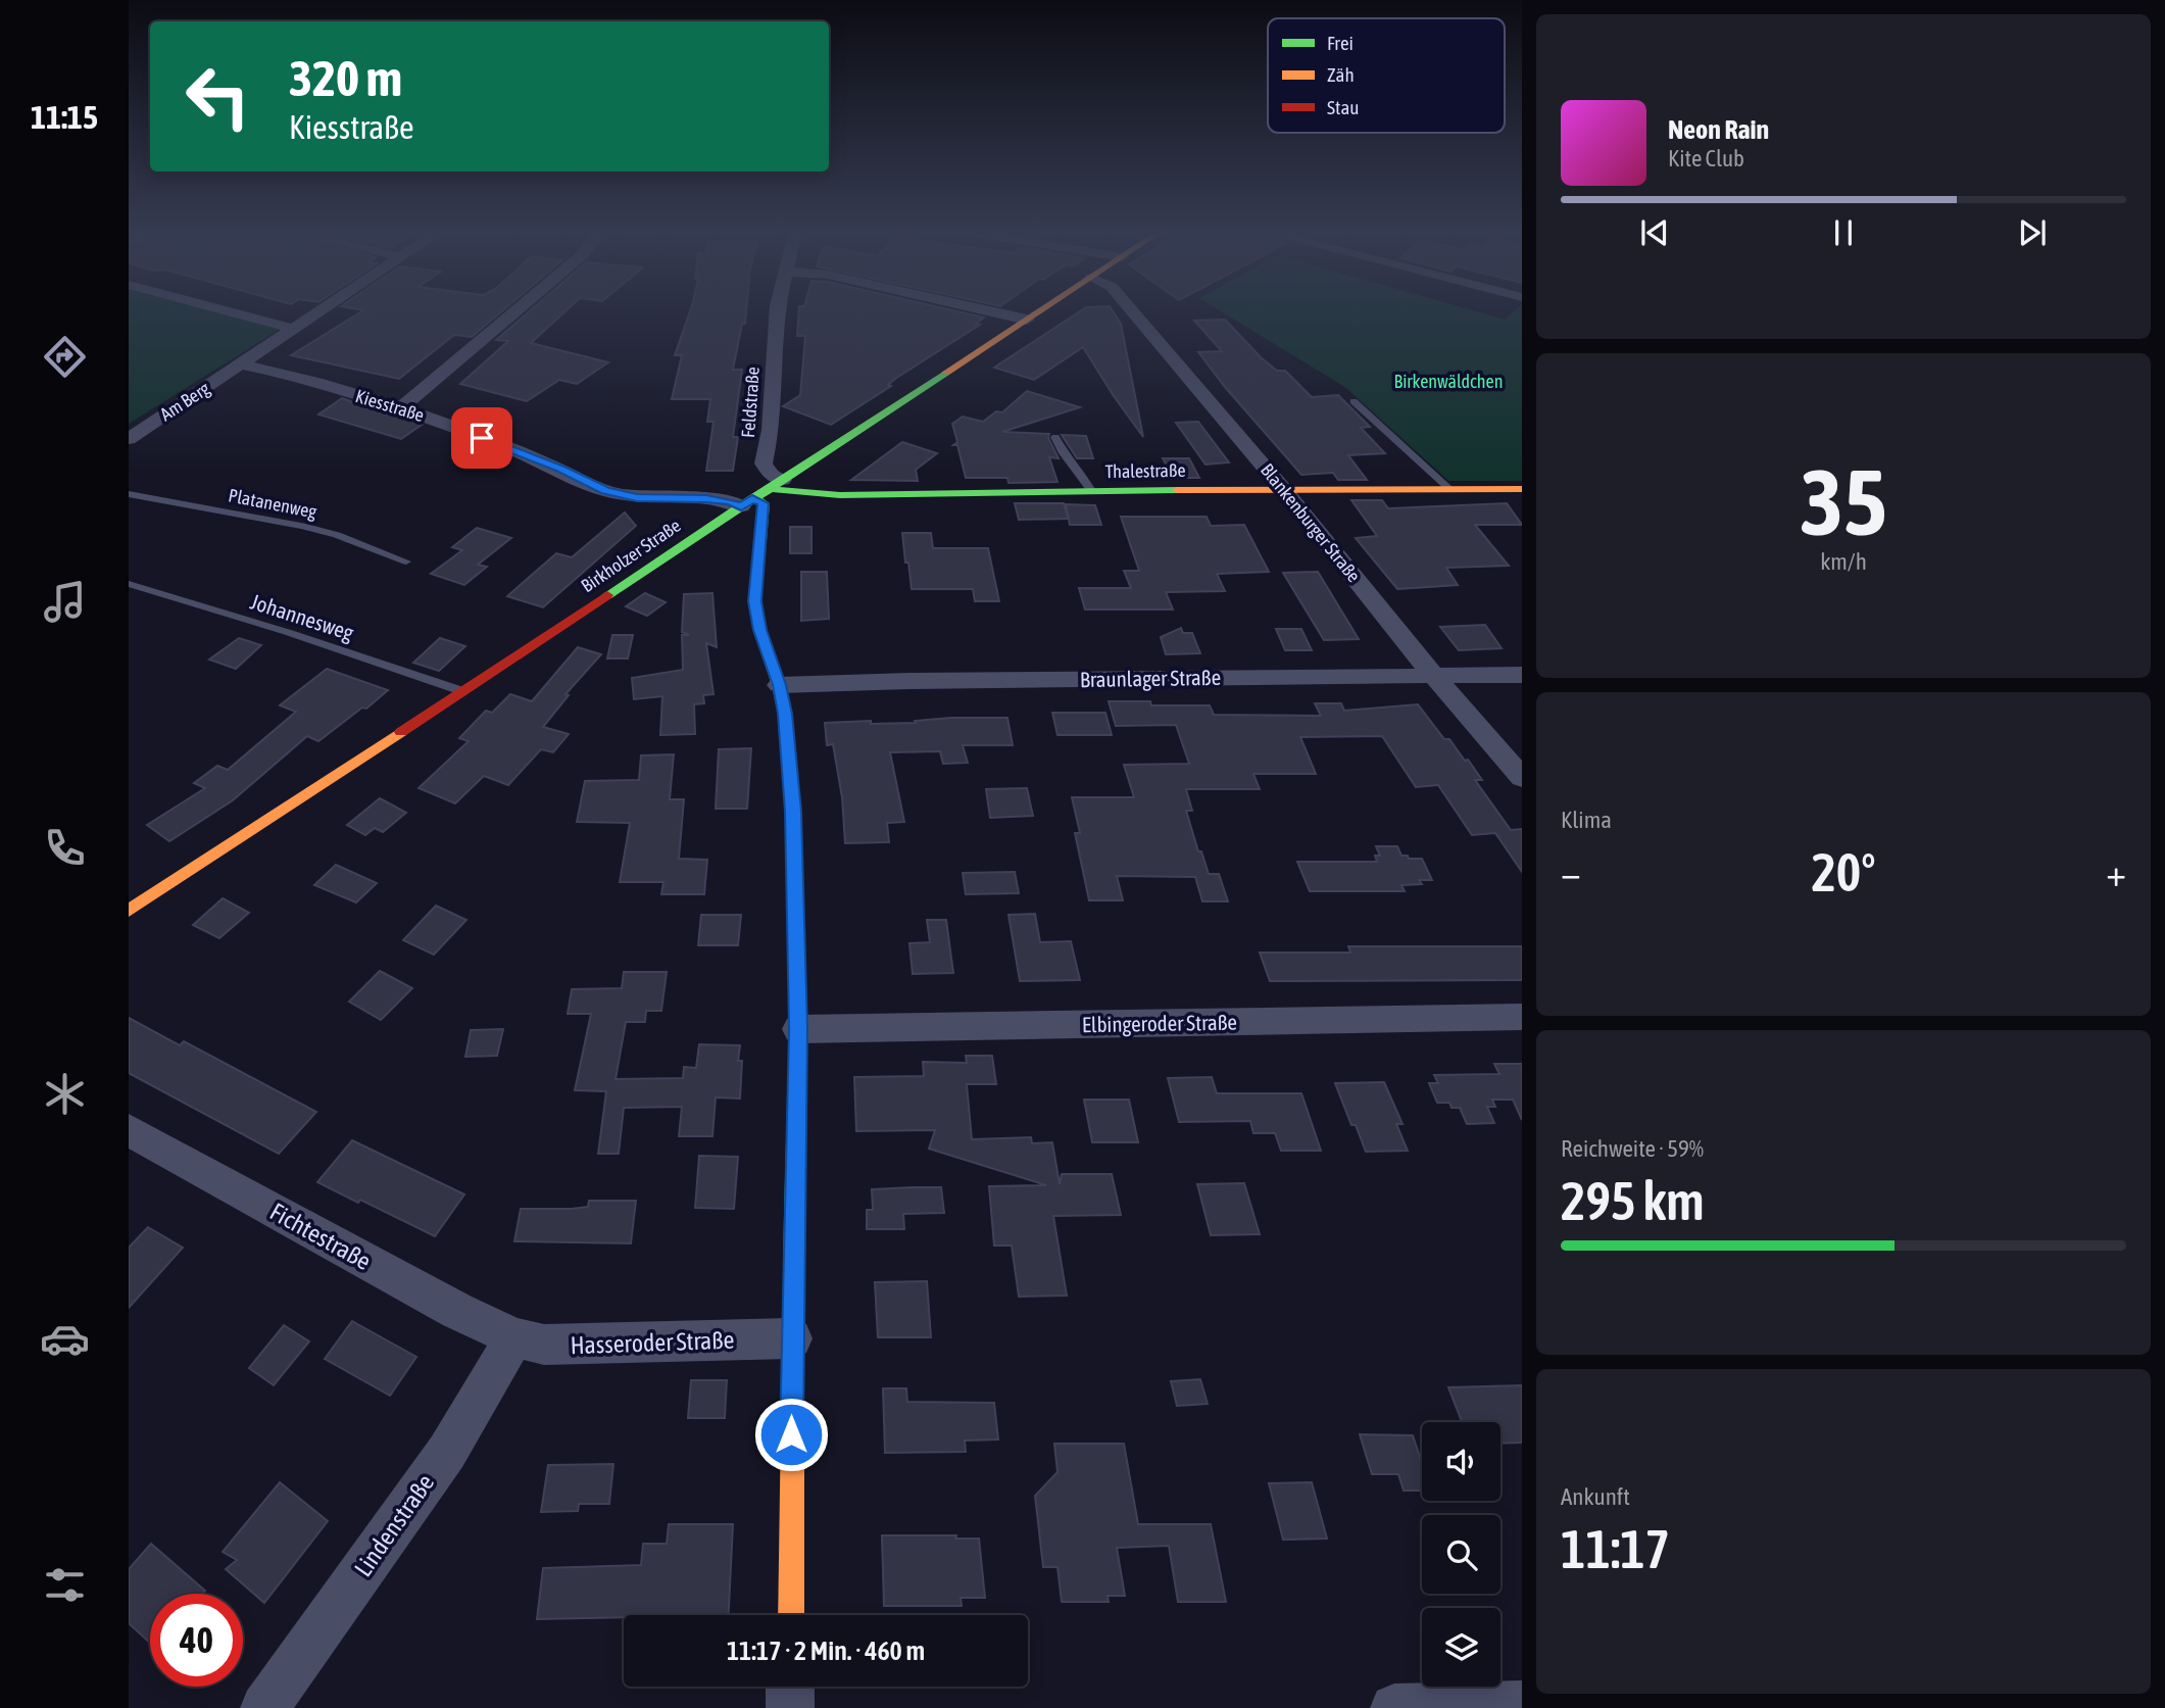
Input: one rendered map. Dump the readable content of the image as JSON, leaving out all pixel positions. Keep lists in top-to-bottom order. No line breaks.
{"streets":{"street":["Am Berg","Feldstraße","Kiesstraße","Thalestraße","Blankenburger Straße","Birkholzer Straße","Braunlager Straße","Elbingeroder Straße","Fichtestraße","Hasseroder Straße","Lindenstraße"],"lane":["Platanenweg","Johannesweg"]},"crossings":[["Am Berg","Kiesstraße"],["Feldstraße","Thalestraße"],["Feldstraße","Birkholzer Straße"],["Kiesstraße","Birkholzer Straße"],["Thalestraße","Blankenburger Straße"],["Thalestraße","Birkholzer Straße"],["Blankenburger Straße","Braunlager Straße"],["Birkholzer Straße","Johannesweg"],["Fichtestraße","Hasseroder Straße"],["Fichtestraße","Lindenstraße"],["Hasseroder Straße","Lindenstraße"]],"parks":["Birkenwäldchen"],"legend":["Frei","Zäh","Stau"],"page":{"tabs":"11:15","turn":["320 m","Kiesstraße"],"song":["Neon Rain","Kite Club"],"tile":[["35","km/h"],"Klima",["Reichweite · 59%","295 km"],["Ankunft","11:17"]],"heat":["−","20°","+"],"limit":"40","trip":"11:17 · 2 Min. · 460 m"}}
